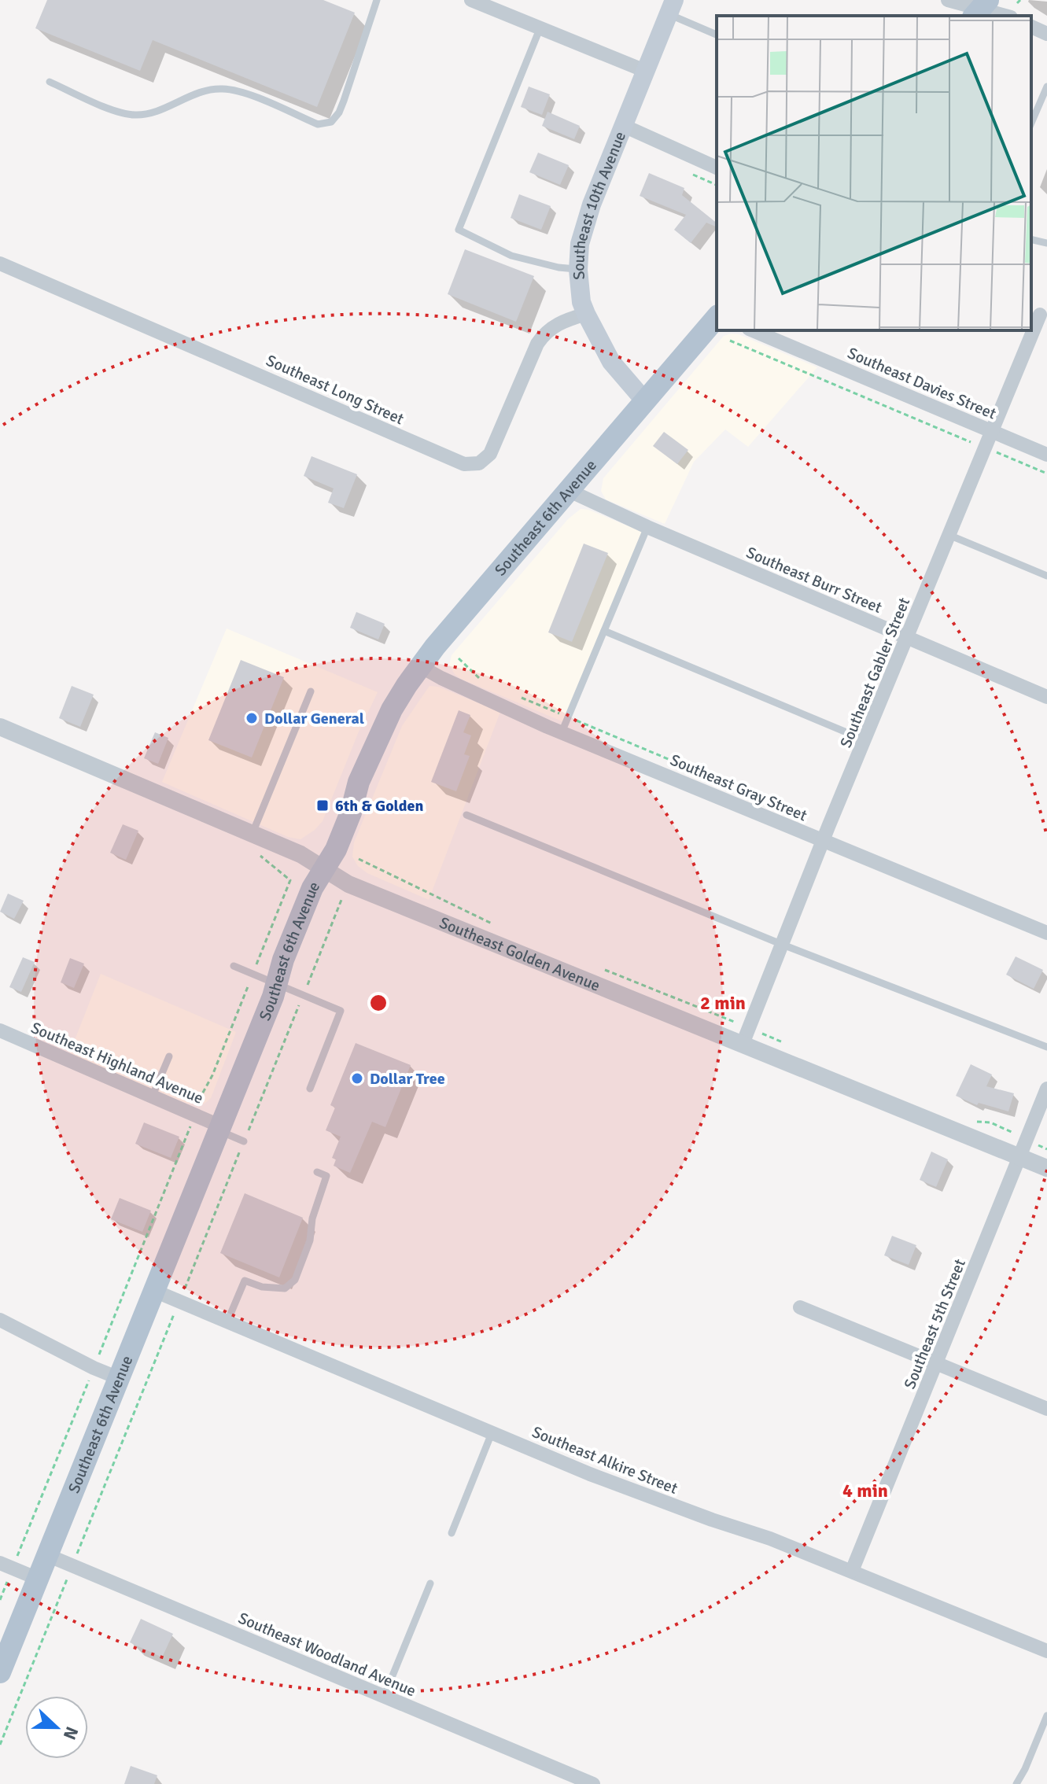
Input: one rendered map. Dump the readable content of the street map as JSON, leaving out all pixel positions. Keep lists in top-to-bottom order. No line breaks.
{"streets":{"main road":["Southeast 10th Avenue","Southeast 6th Avenue"],"street":["Southeast Davies Street","Southeast Long Street","Southeast Burr Street","Southeast Gabler Street","Southeast Gray Street","Southeast Golden Avenue","Southeast Highland Avenue","Southeast 5th Street","Southeast Alkire Street","Southeast Woodland Avenue"]},"crossings":[["Southeast 10th Avenue","Southeast Long Street"],["Southeast 10th Avenue","Southeast 6th Avenue"],["Southeast Davies Street","Southeast Gabler Street"],["Southeast 6th Avenue","Southeast Burr Street"],["Southeast 6th Avenue","Southeast Gray Street"],["Southeast 6th Avenue","Southeast Golden Avenue"],["Southeast 6th Avenue","Southeast Highland Avenue"],["Southeast 6th Avenue","Southeast Alkire Street"],["Southeast 6th Avenue","Southeast Woodland Avenue"],["Southeast Burr Street","Southeast Gabler Street"],["Southeast Gabler Street","Southeast Gray Street"],["Southeast Gabler Street","Southeast Golden Avenue"],["Southeast Golden Avenue","Southeast 5th Street"],["Southeast 5th Street","Southeast Alkire Street"]],"places":{"other":["Dollar General","Dollar Tree"],"transit":["6th & Golden"]},"north":"right","rings":["2 min","4 min"]}
